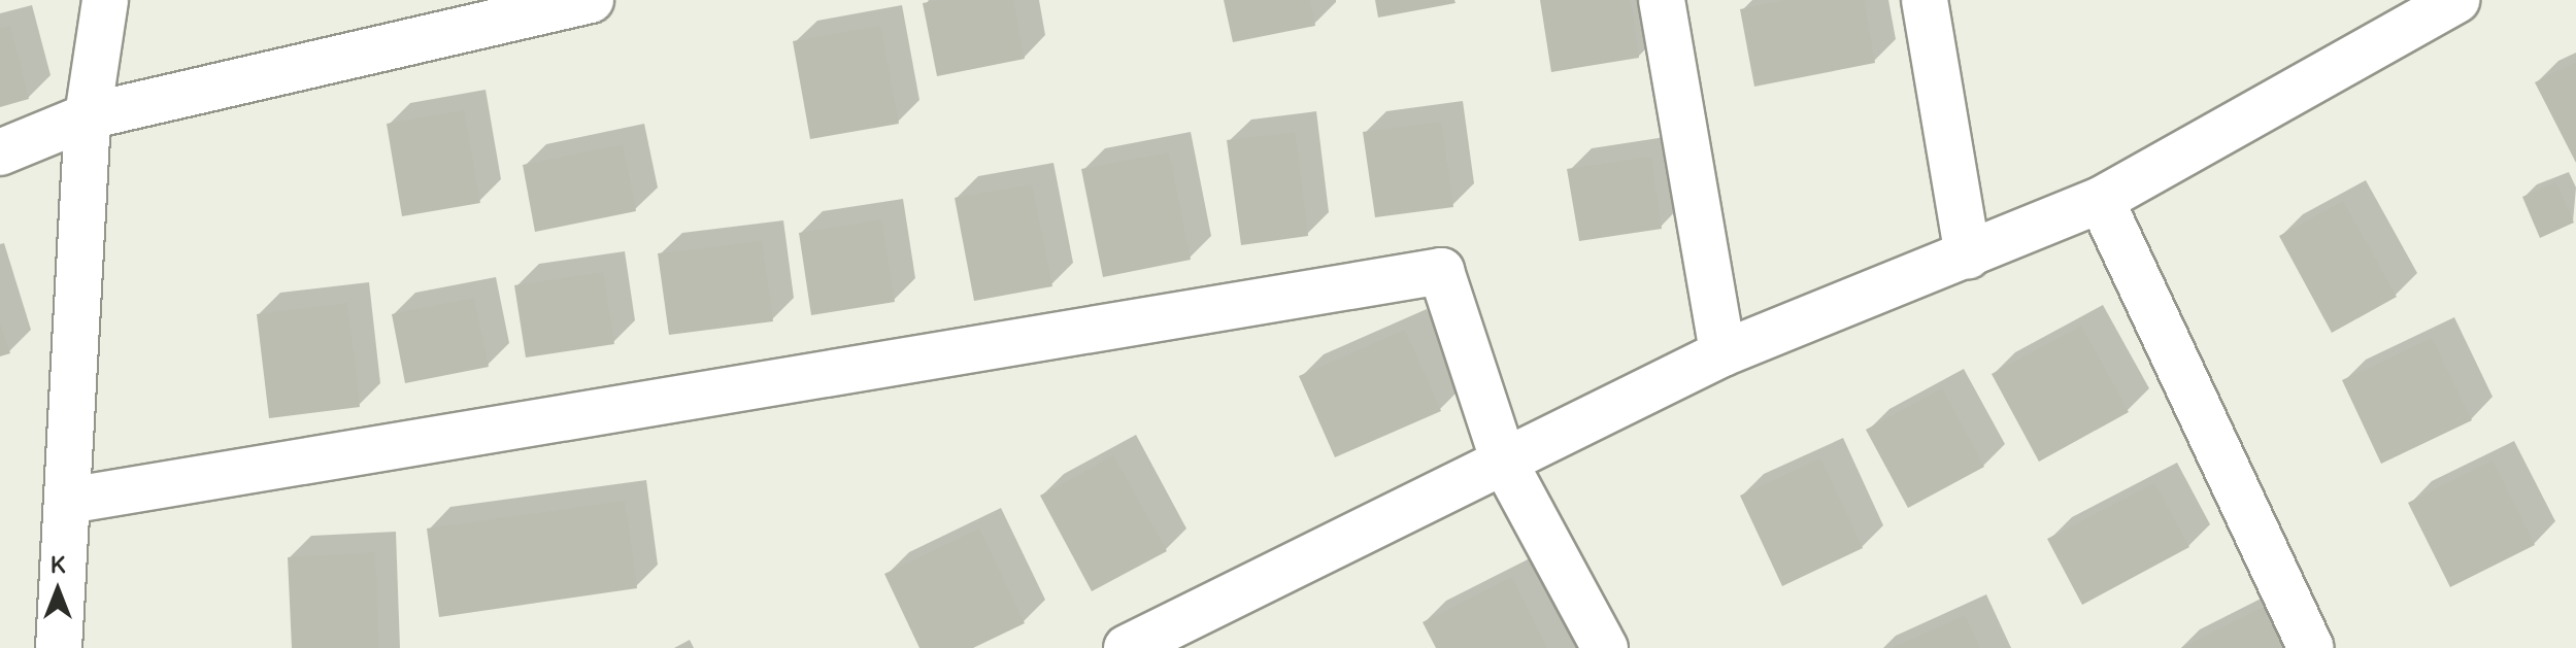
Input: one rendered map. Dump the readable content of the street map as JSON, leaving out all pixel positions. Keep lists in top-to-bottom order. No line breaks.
{"north":"top"}
